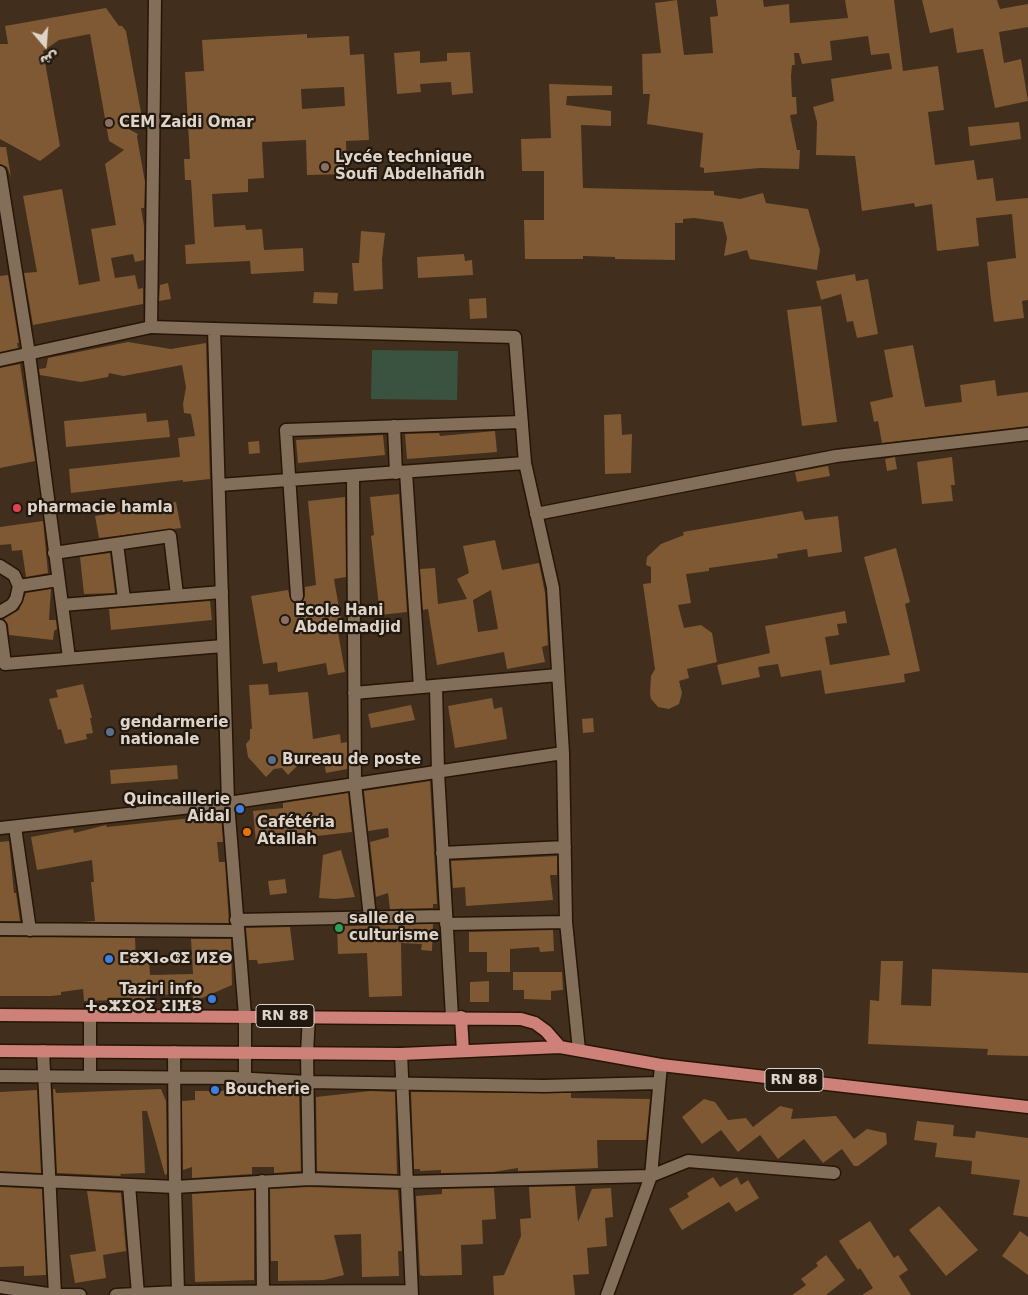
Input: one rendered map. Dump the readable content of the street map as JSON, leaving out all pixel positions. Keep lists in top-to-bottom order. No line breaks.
{"streets":{"main road":["RN 88"]},"places":["CEM Zaidi Omar","Lycée technique Soufi Abdelhafidh","pharmacie hamla","Ecole Hani Abdelmadjid","gendarmerie nationale","Bureau de poste","Quincaillerie Aidal","Cafétéria Atallah","salle de culturisme","ⵎⵓⵅⵏⴰⵛⵉ ⵍⵉⴱ","Taziri info ⵜⴰⵣⵉⵔⵉ ⵉⵏⴼⵓ","Boucherie"],"north":"bottom"}
